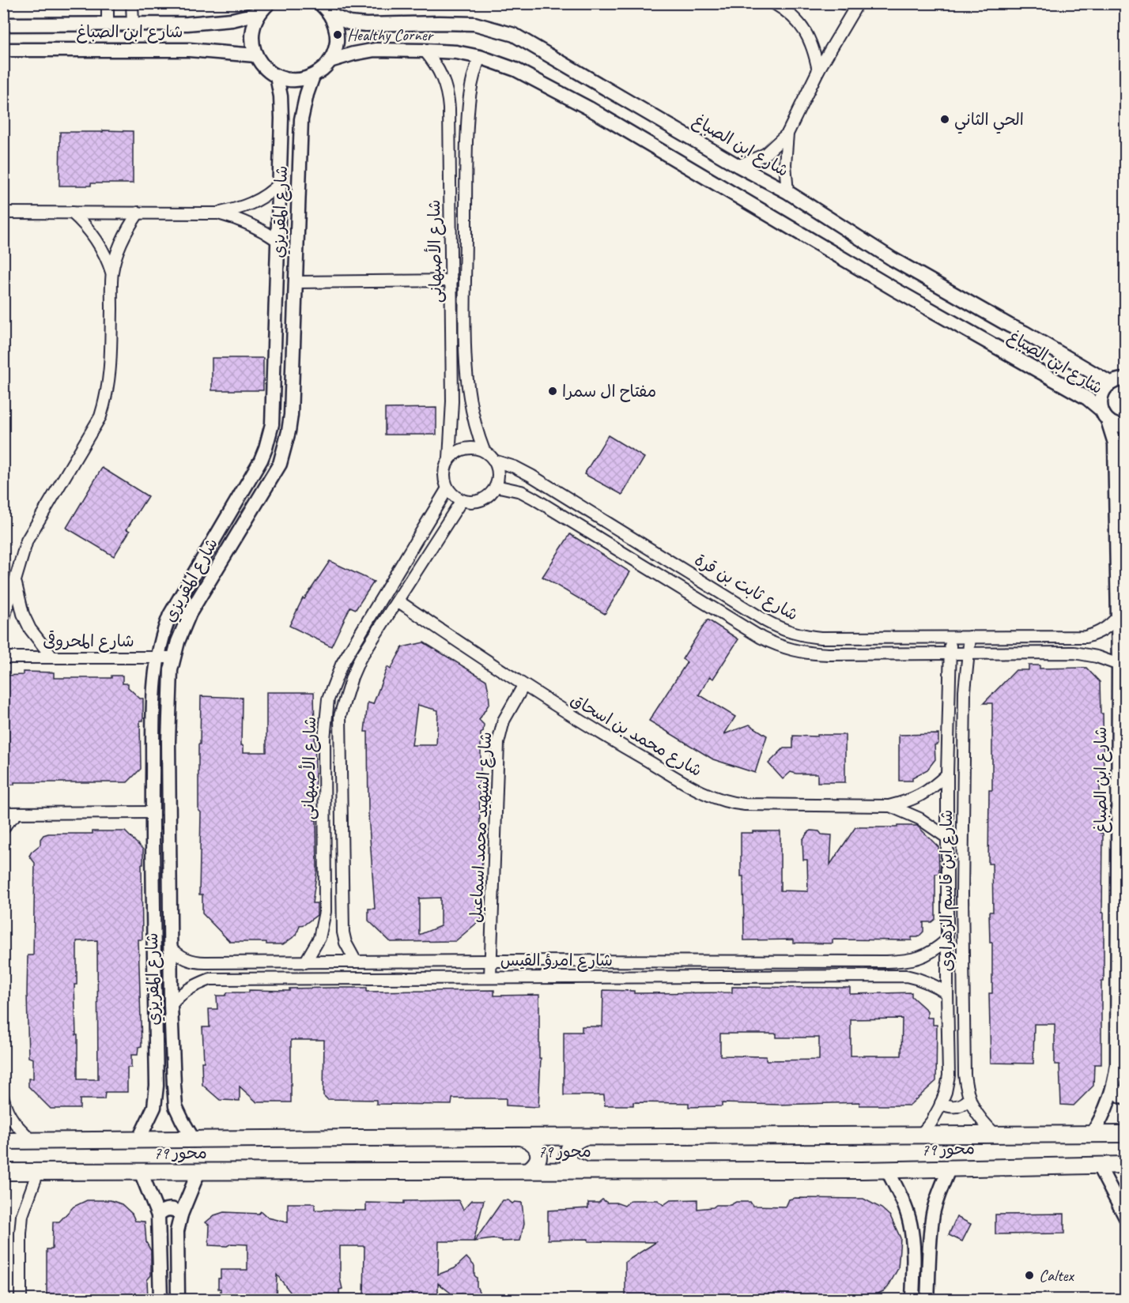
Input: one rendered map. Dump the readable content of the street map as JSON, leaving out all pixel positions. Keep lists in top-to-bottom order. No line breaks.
{"streets":{"main road":["محور 79"],"street":["شارع ابن الصباغ","شارع المقريزي","شارع الأصبهانى","شارع ثابت بن قرة","شارع المحروقى","شارع محمد بن اسحاق","شارع الشهيد محمد اسماعيل","شارع ابن قاسم الزهراوى","شارع امرؤ القيس"]},"crossings":[["شارع ابن الصباغ","شارع الأصبهانى"],["شارع ابن الصباغ","شارع ثابت بن قرة"],["شارع ابن الصباغ","محور 79"],["شارع المقريزي","شارع المحروقى"],["شارع المقريزي","شارع امرؤ القيس"],["شارع المقريزي","محور 79"],["شارع الأصبهانى","شارع ثابت بن قرة"],["شارع الأصبهانى","شارع محمد بن اسحاق"],["شارع الأصبهانى","شارع امرؤ القيس"],["شارع ثابت بن قرة","شارع ابن قاسم الزهراوى"],["شارع محمد بن اسحاق","شارع الشهيد محمد اسماعيل"],["شارع محمد بن اسحاق","شارع ابن قاسم الزهراوى"],["شارع الشهيد محمد اسماعيل","شارع امرؤ القيس"],["شارع ابن قاسم الزهراوى","شارع امرؤ القيس"],["شارع ابن قاسم الزهراوى","محور 79"]],"places":["Healthy Corner","الحي الثاني","مفتاح ال سمرا","Caltex"]}
